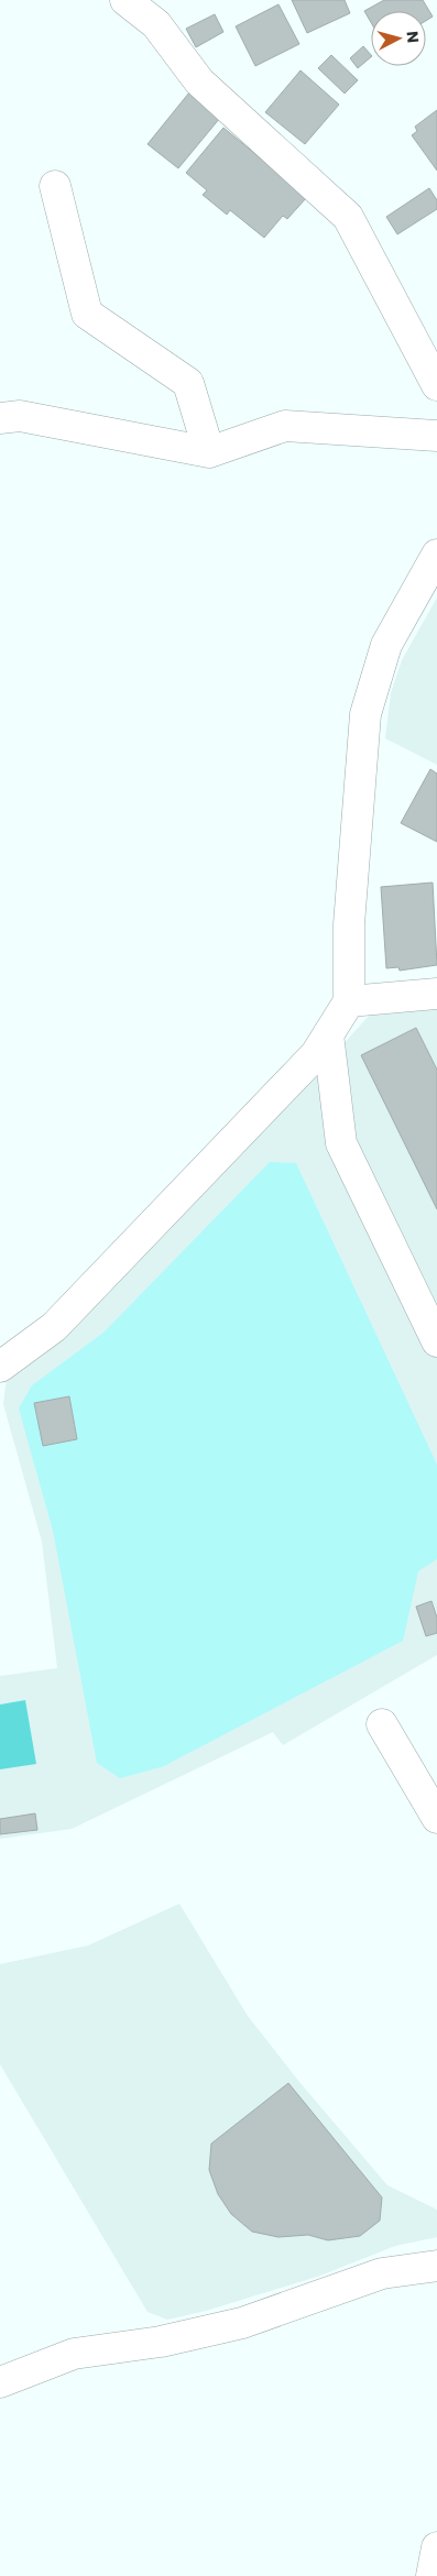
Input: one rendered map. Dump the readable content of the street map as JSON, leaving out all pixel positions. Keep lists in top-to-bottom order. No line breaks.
{"north":"right"}
